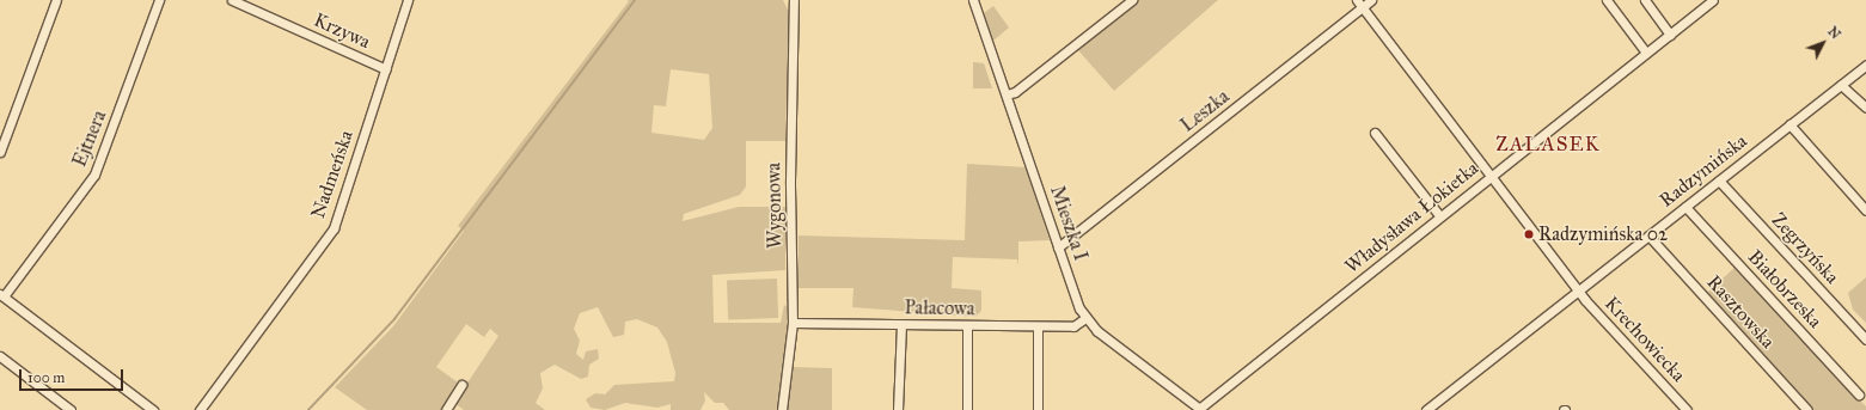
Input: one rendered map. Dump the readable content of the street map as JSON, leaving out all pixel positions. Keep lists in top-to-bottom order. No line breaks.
{"streets":{"street":["Krzywa","Leszka","Ejtnera","Radzymińska","Nadmeńska","Wygonowa","Władysława Łokietka","Mieszka I","Zegrzyńska","Białobrzeska","Pałacowa","Rasztowska","Krechowiecka"]},"crossings":[["Krzywa","Nadmeńska"],["Leszka","Mieszka I"],["Leszka","Krechowiecka"],["Radzymińska","Zegrzyńska"],["Radzymińska","Białobrzeska"],["Radzymińska","Rasztowska"],["Radzymińska","Krechowiecka"],["Wygonowa","Pałacowa"],["Władysława Łokietka","Mieszka I"],["Władysława Łokietka","Krechowiecka"],["Mieszka I","Pałacowa"]],"districts":["ZALASEK"],"places":["Radzymińska 02"],"scale_bar":"100 m","north":"top right"}
